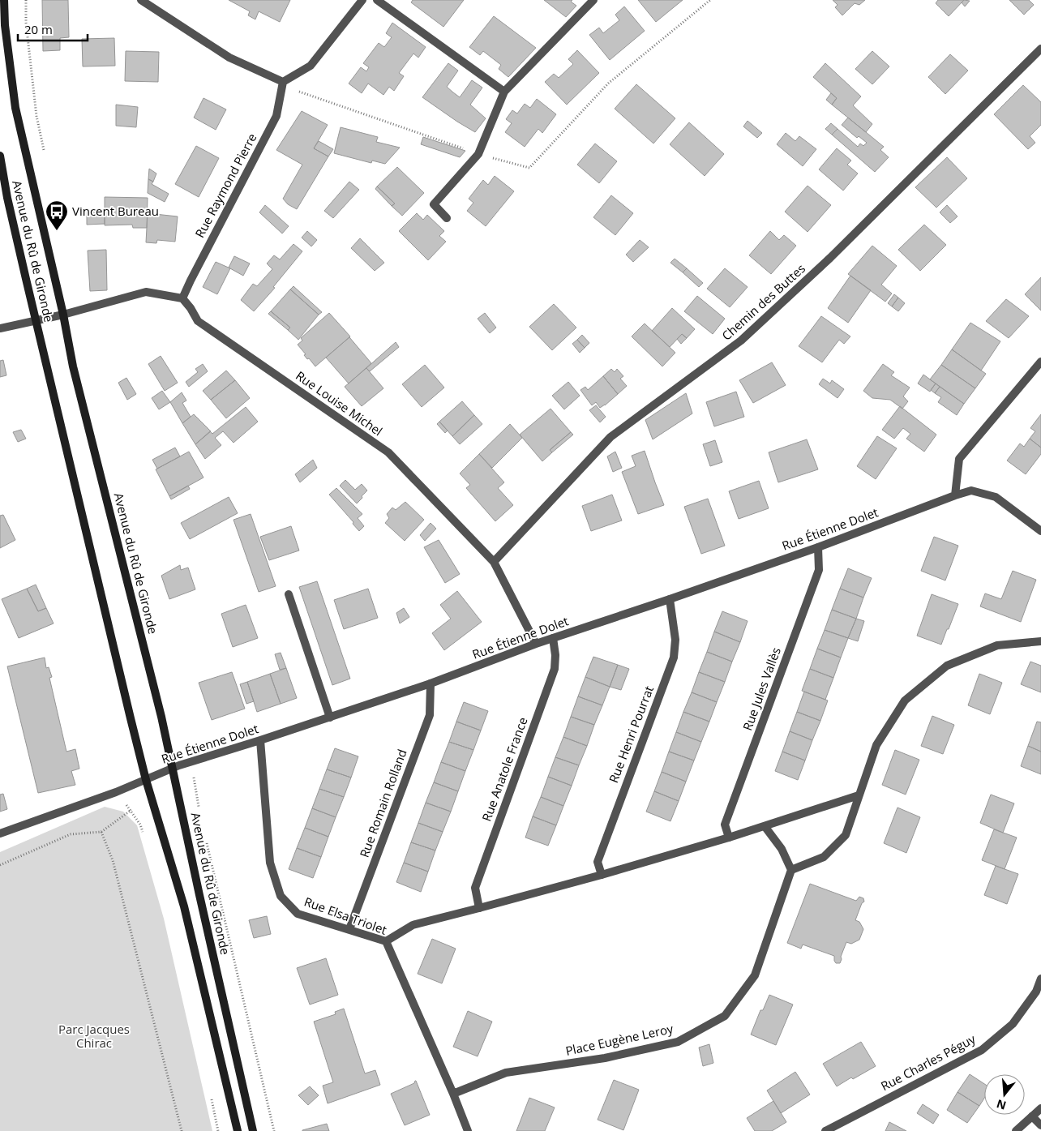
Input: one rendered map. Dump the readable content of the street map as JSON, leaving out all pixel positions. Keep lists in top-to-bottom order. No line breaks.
{"streets":{"main road":["Avenue du Rû de Gironde"],"street":["Rue Raymond Pierre","Chemin des Buttes","Rue Louise Michel","Rue Étienne Dolet","Rue Jules Vallès","Rue Henri Pourrat","Rue Anatole France","Rue Romain Rolland","Rue Elsa Triolet","Place Eugène Leroy","Rue Charles Péguy"]},"crossings":[["Rue Raymond Pierre","Rue Louise Michel"],["Avenue du Rû de Gironde","Rue Étienne Dolet"],["Chemin des Buttes","Rue Louise Michel"],["Rue Louise Michel","Rue Étienne Dolet"],["Rue Étienne Dolet","Rue Jules Vallès"],["Rue Étienne Dolet","Rue Henri Pourrat"],["Rue Étienne Dolet","Rue Anatole France"],["Rue Étienne Dolet","Rue Romain Rolland"],["Rue Étienne Dolet","Rue Elsa Triolet"],["Rue Romain Rolland","Rue Elsa Triolet"],["Rue Elsa Triolet","Place Eugène Leroy"]],"parks":["Parc Jacques Chirac"],"places":{"bus stop":["Vincent Bureau"]},"scale_bar":"20 m","north":"bottom"}
